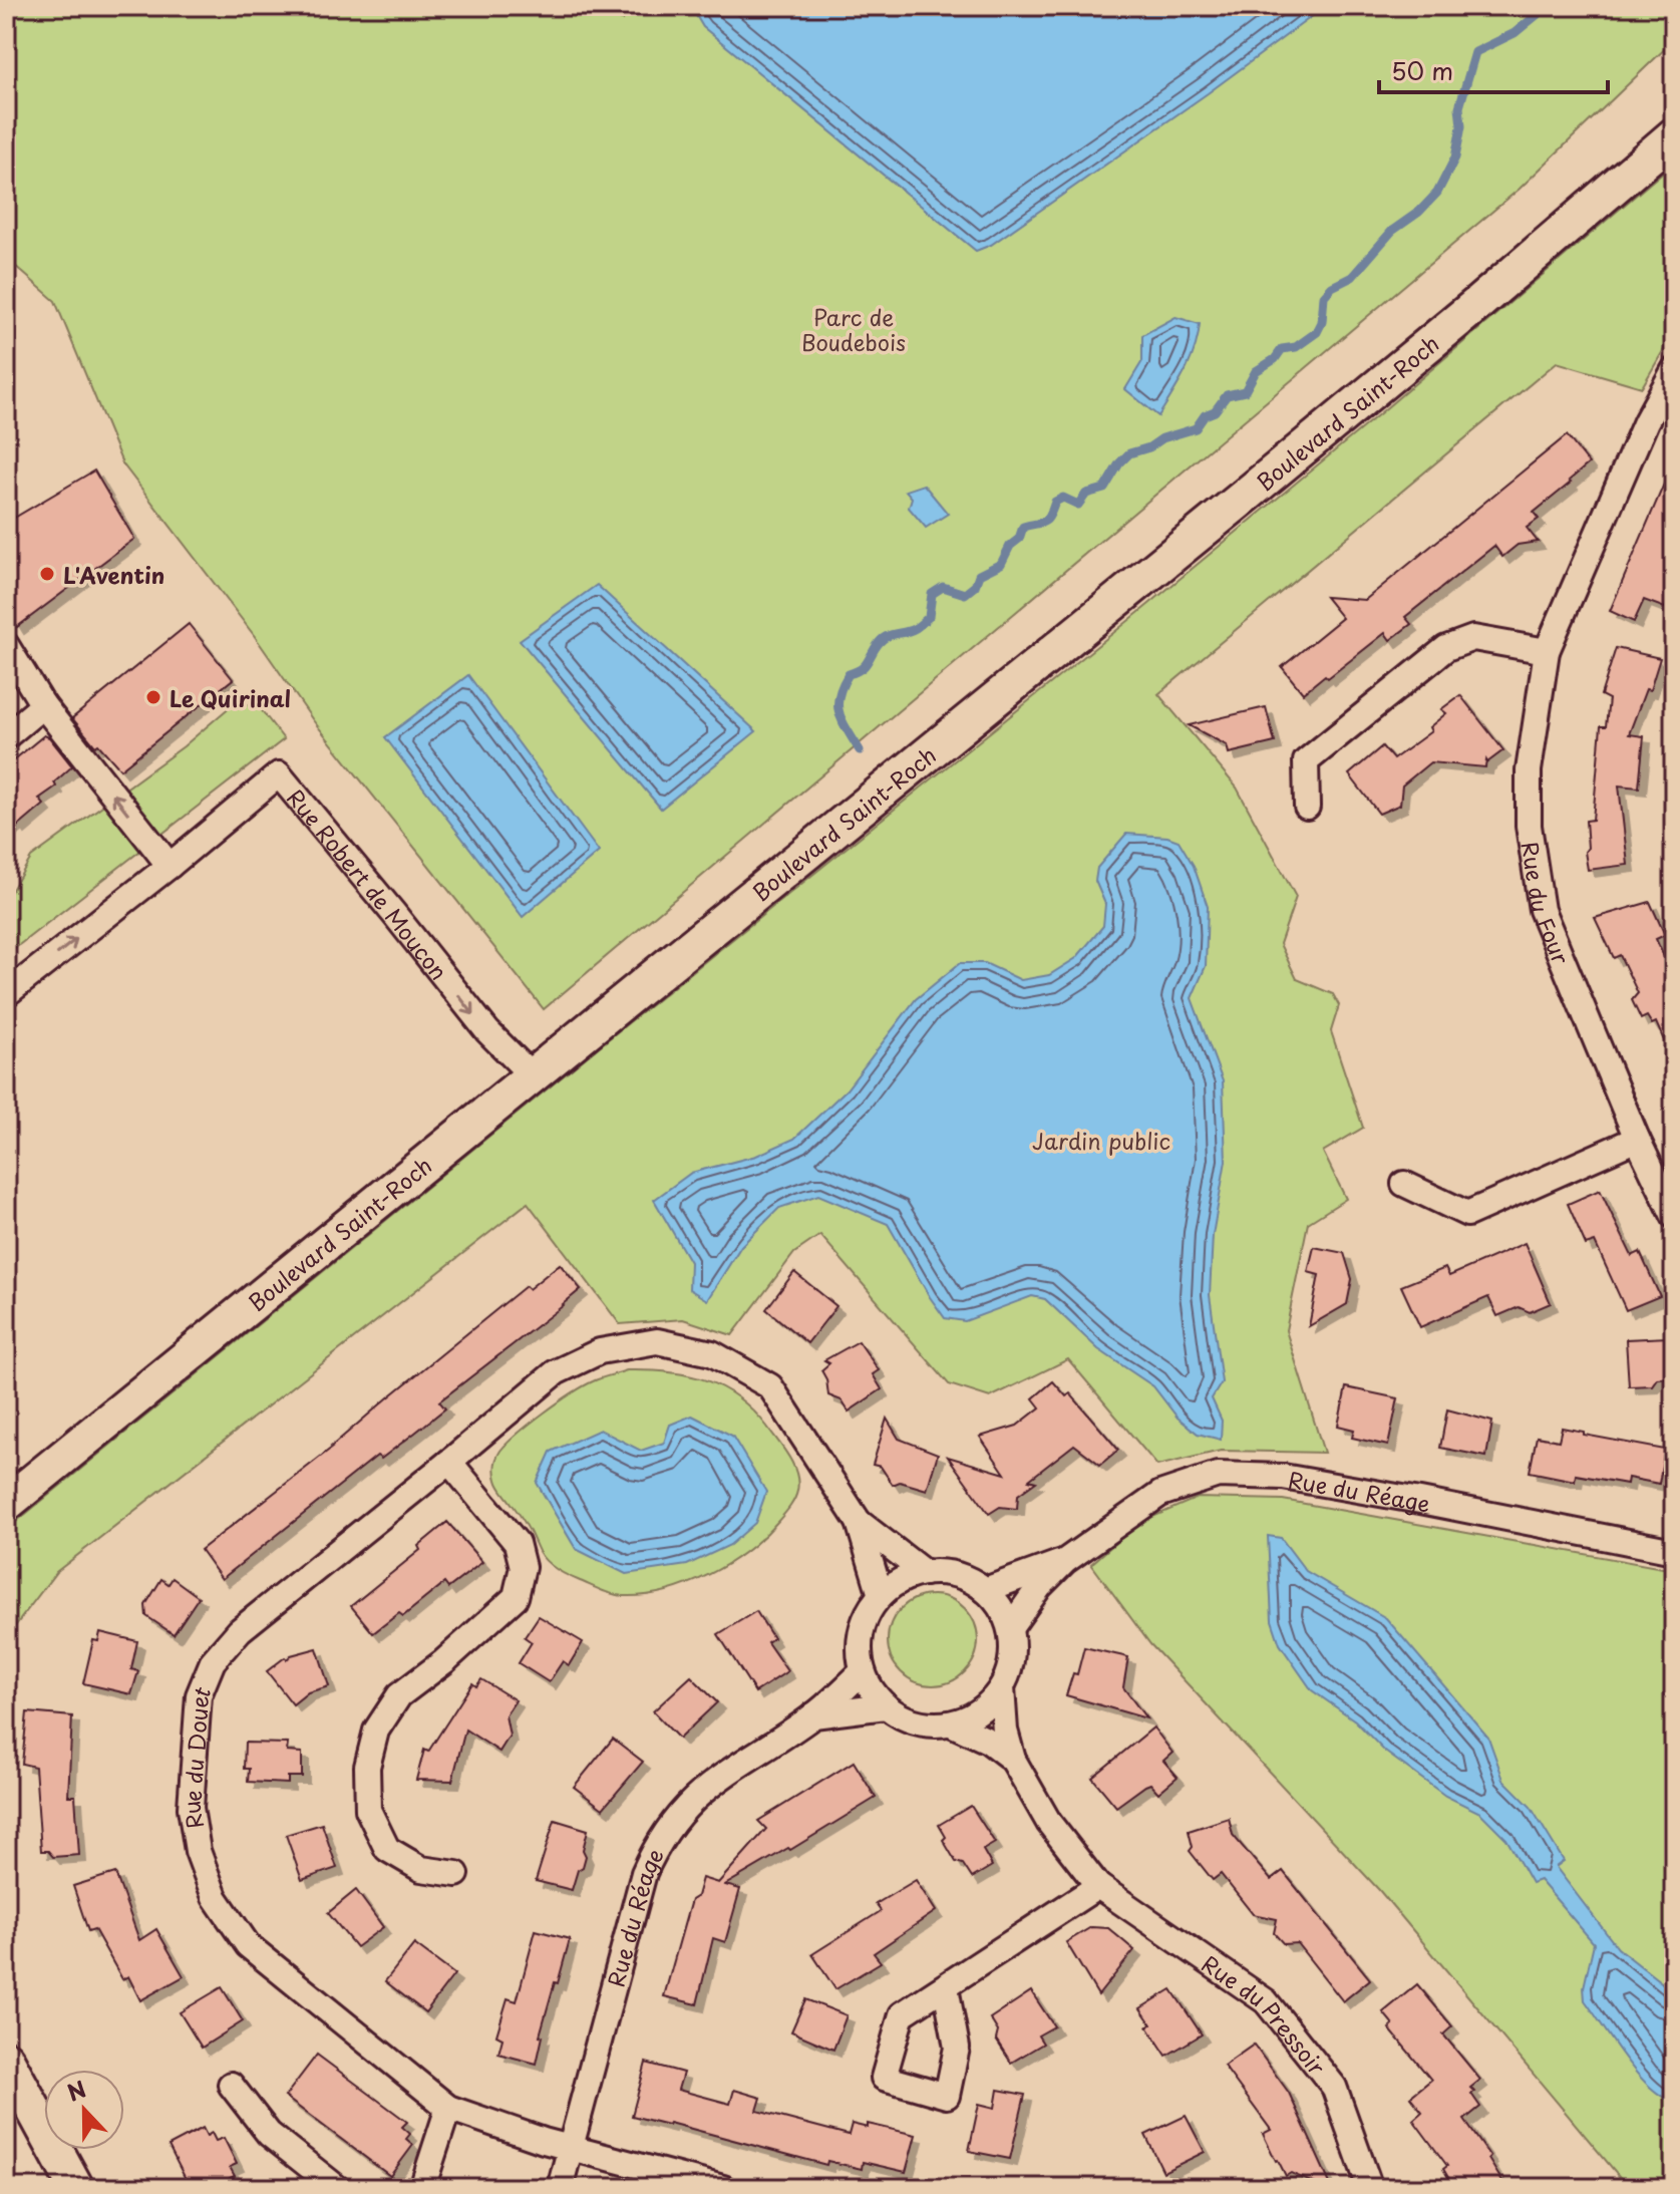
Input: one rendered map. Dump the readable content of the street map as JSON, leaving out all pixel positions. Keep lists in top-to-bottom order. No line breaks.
{"streets":{"main road":["Boulevard Saint-Roch"],"street":["Rue Robert de Moucon","Rue du Four","Rue du Réage","Rue du Douet","Rue du Pressoir"]},"crossings":[["Boulevard Saint-Roch","Rue Robert de Moucon"],["Rue du Réage","Rue du Douet"]],"parks":["Parc de Boudebois","Jardin public"],"places":["L'Aventin","Le Quirinal"],"scale_bar":"50 m","north":"top"}
